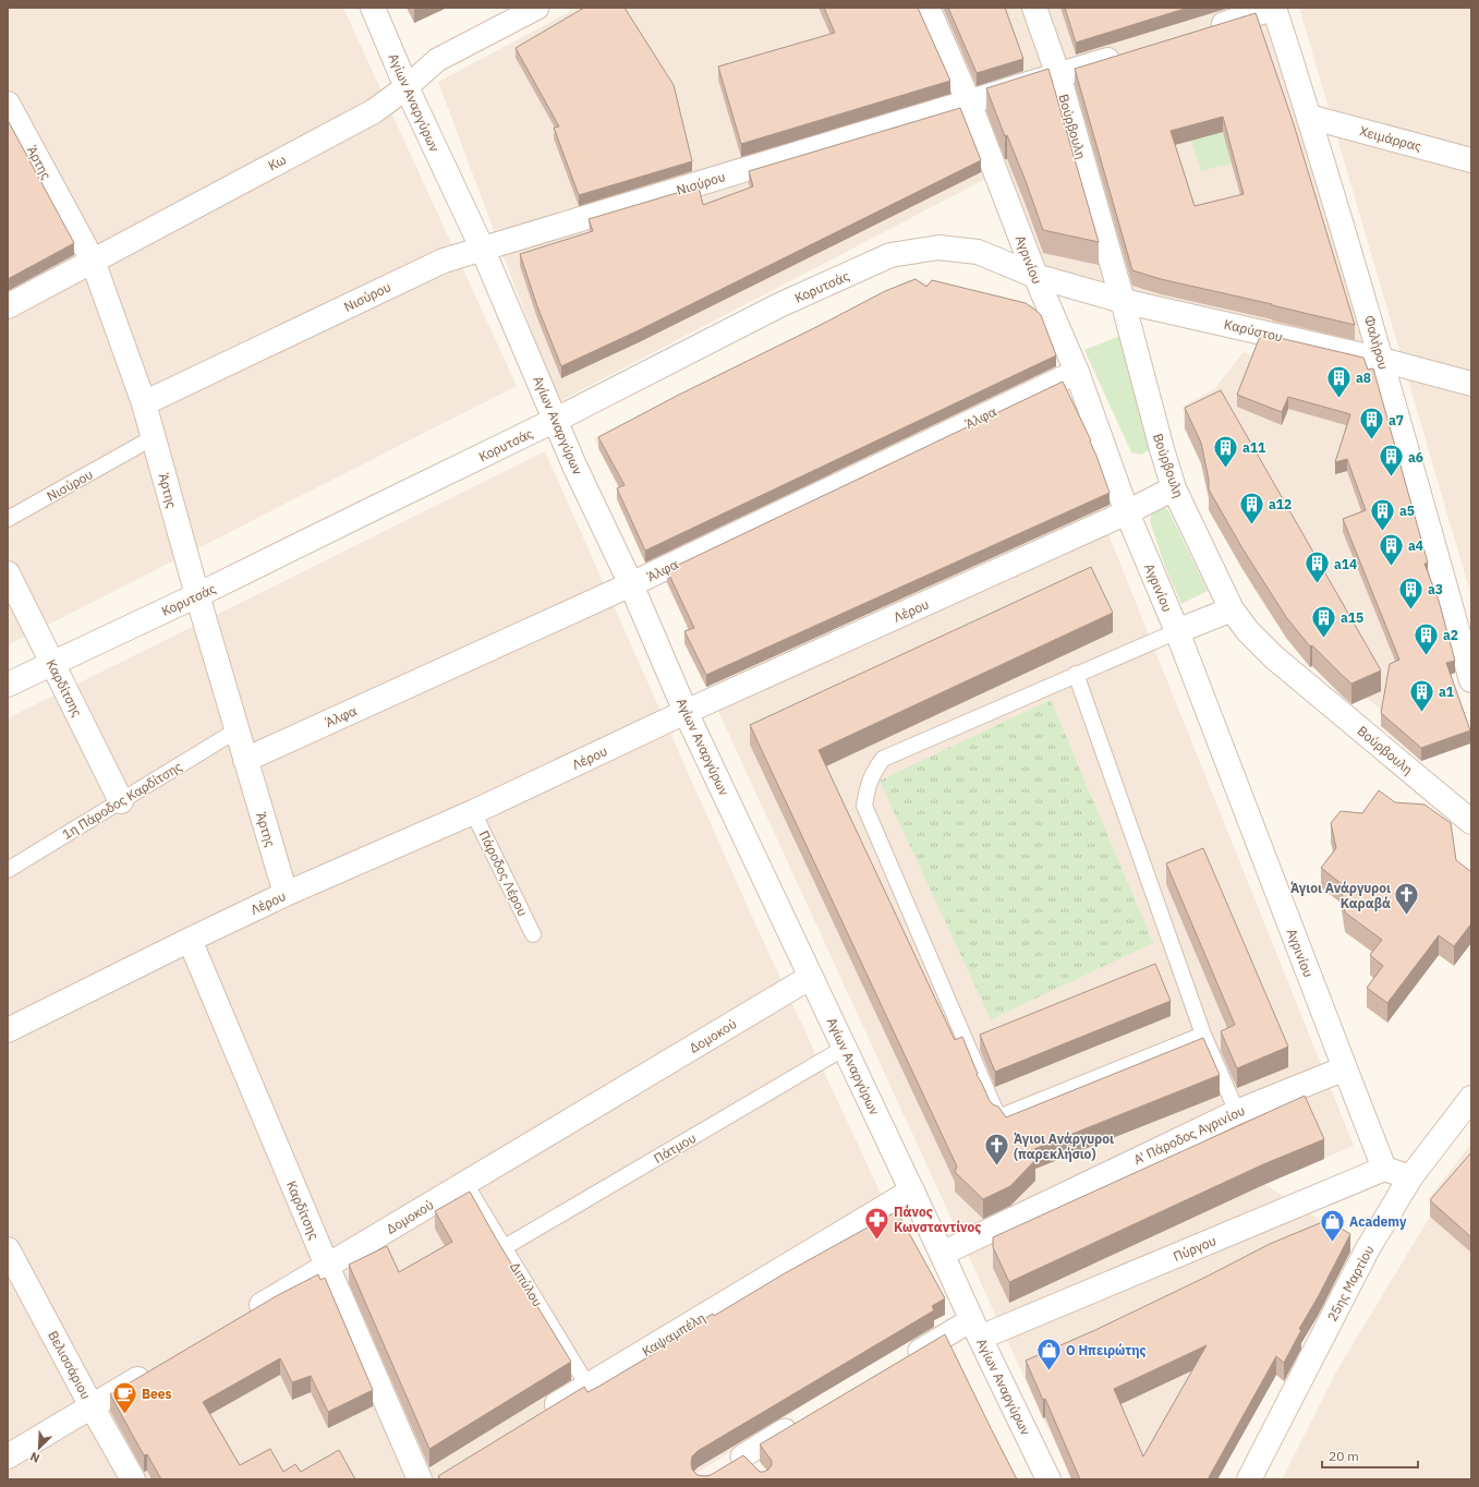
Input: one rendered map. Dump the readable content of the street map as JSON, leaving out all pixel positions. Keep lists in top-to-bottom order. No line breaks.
{"streets":{"street":["Αγίων Αναργύρων","Βούρβουλη","Χειμάρρας","Άρτης","Κω","Νισύρου","Αγρινίου","Κορυτσάς","Καρύστου","Φαλήρου","Άλφα","Λέρου","Καρδίτσης","Δομοκού","Α' Πάροδος Αγρινίου","Πύργου","25ης Μαρτίου","Καψαμπέλη","Βελισσάριου"],"lane":["1η Πάροδος Καρδίτσης","Πάροδος Λέρου","Πάτμου","Διπύλου"]},"crossings":[["Αγίων Αναργύρων","Κω"],["Αγίων Αναργύρων","Νισύρου"],["Αγίων Αναργύρων","Κορυτσάς"],["Αγίων Αναργύρων","Άλφα"],["Αγίων Αναργύρων","Λέρου"],["Αγίων Αναργύρων","Δομοκού"],["Αγίων Αναργύρων","Α' Πάροδος Αγρινίου"],["Αγίων Αναργύρων","Πάτμου"],["Αγίων Αναργύρων","Πύργου"],["Αγίων Αναργύρων","Καψαμπέλη"],["Βούρβουλη","Νισύρου"],["Βούρβουλη","Καρύστου"],["Βούρβουλη","Λέρου"],["Χειμάρρας","Φαλήρου"],["Άρτης","Κω"],["Άρτης","Νισύρου"],["Άρτης","Κορυτσάς"],["Άρτης","Άλφα"],["Άρτης","Λέρου"],["Άρτης","1η Πάροδος Καρδίτσης"],["Νισύρου","Αγρινίου"],["Αγρινίου","Κορυτσάς"],["Αγρινίου","Καρύστου"],["Αγρινίου","Άλφα"],["Αγρινίου","Λέρου"],["Αγρινίου","Α' Πάροδος Αγρινίου"],["Αγρινίου","Πύργου"],["Κορυτσάς","Καρύστου"],["Κορυτσάς","Καρδίτσης"],["Καρύστου","Φαλήρου"],["Λέρου","Καρδίτσης"],["Λέρου","Πάροδος Λέρου"],["Καρδίτσης","1η Πάροδος Καρδίτσης"],["Καρδίτσης","Δομοκού"],["Δομοκού","Διπύλου"],["Πάτμου","Διπύλου"],["Διπύλου","Καψαμπέλη"]],"places":{"building":["a8","a7","a11","a6","a12","a5","a4","a14","a3","a15","a2","a1"],"church":["Άγιοι Ανάργυροι Καραβά","Άγιοι Ανάργυροι (παρεκλήσιο)"],"pharmacy":["Πάνος Κωνσταντίνος"],"shop":["Academy","Ο Ηπειρώτης"],"cafe":["Bees"]},"scale_bar":"20 m","north":"bottom left"}
